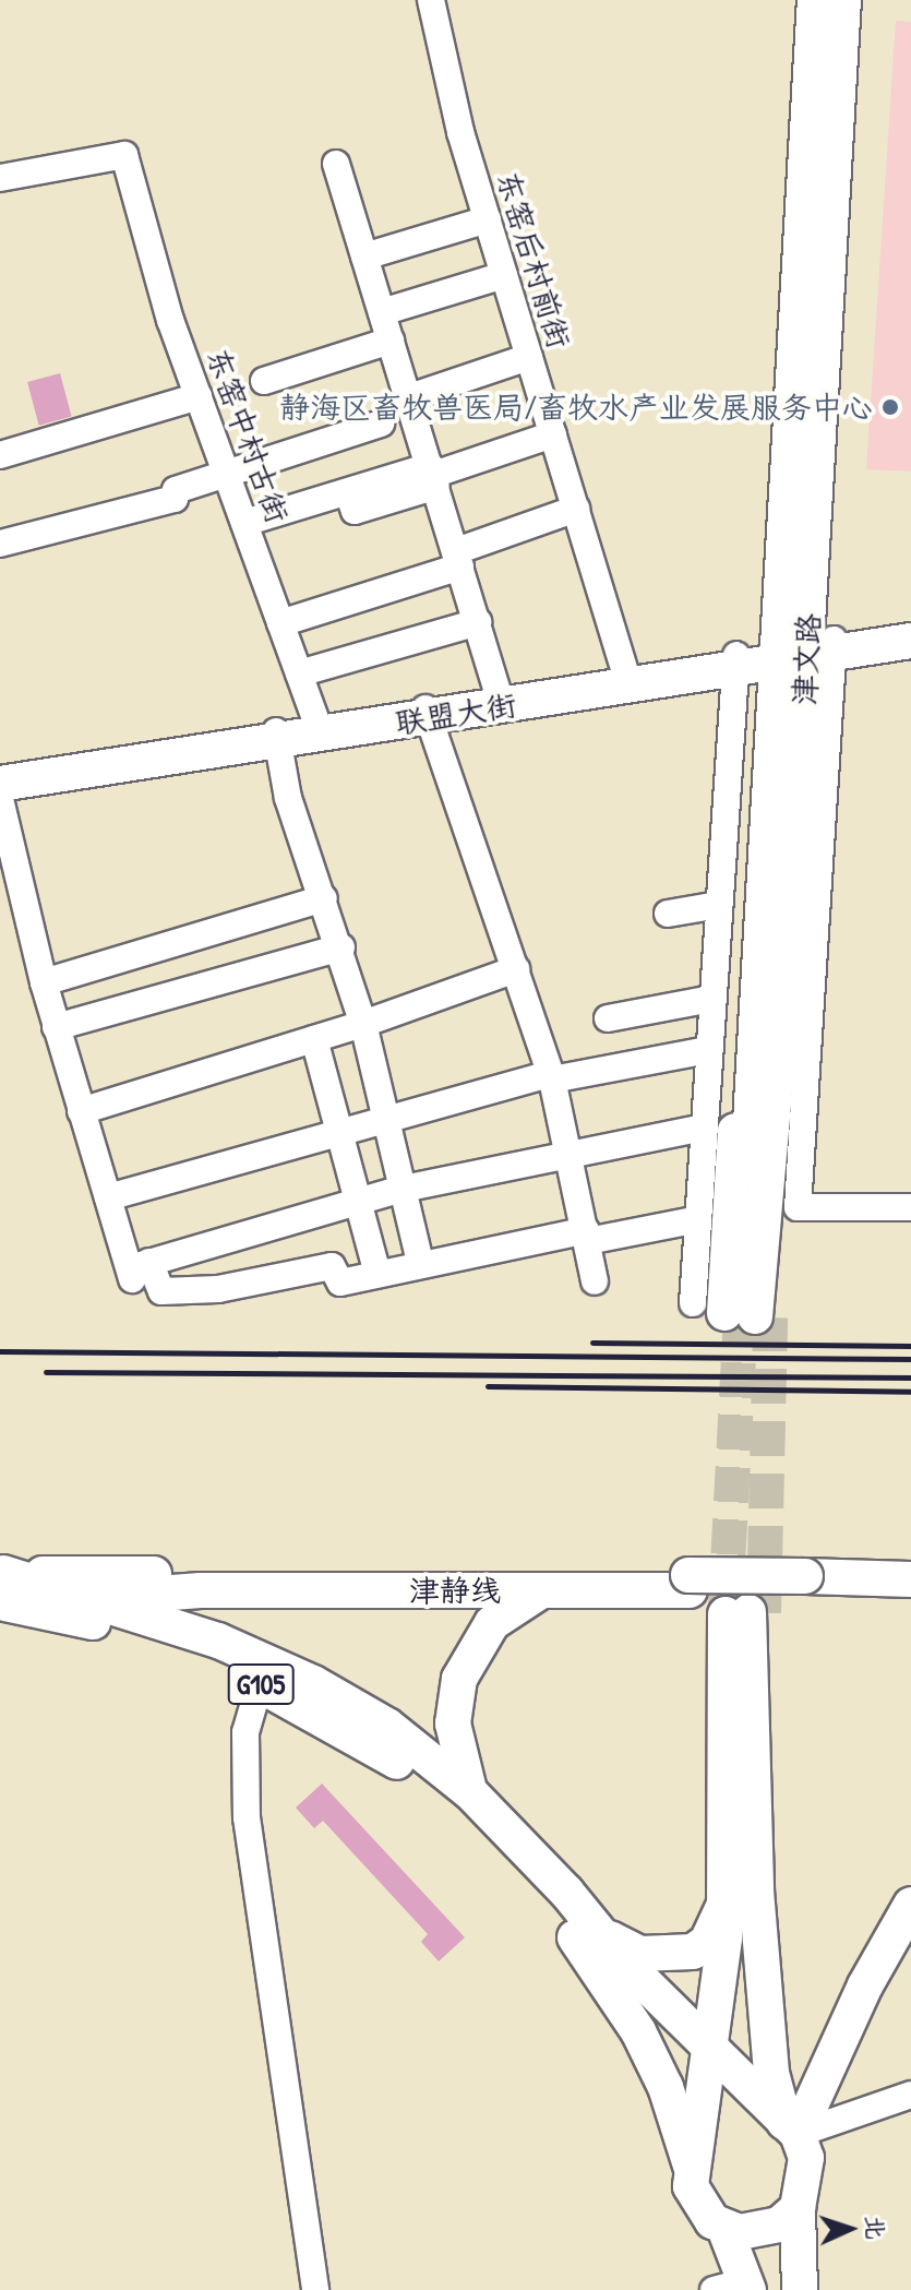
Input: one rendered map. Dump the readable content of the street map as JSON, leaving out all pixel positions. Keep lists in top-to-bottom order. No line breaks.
{"streets":{"main road":["津文路","津静线","G105"],"street":["东窑后村前街","东窑中村古街"]},"crossings":[["津静线","G105"]],"places":["静海区畜牧兽医局/畜牧水产业发展服务中心"],"north":"right"}
